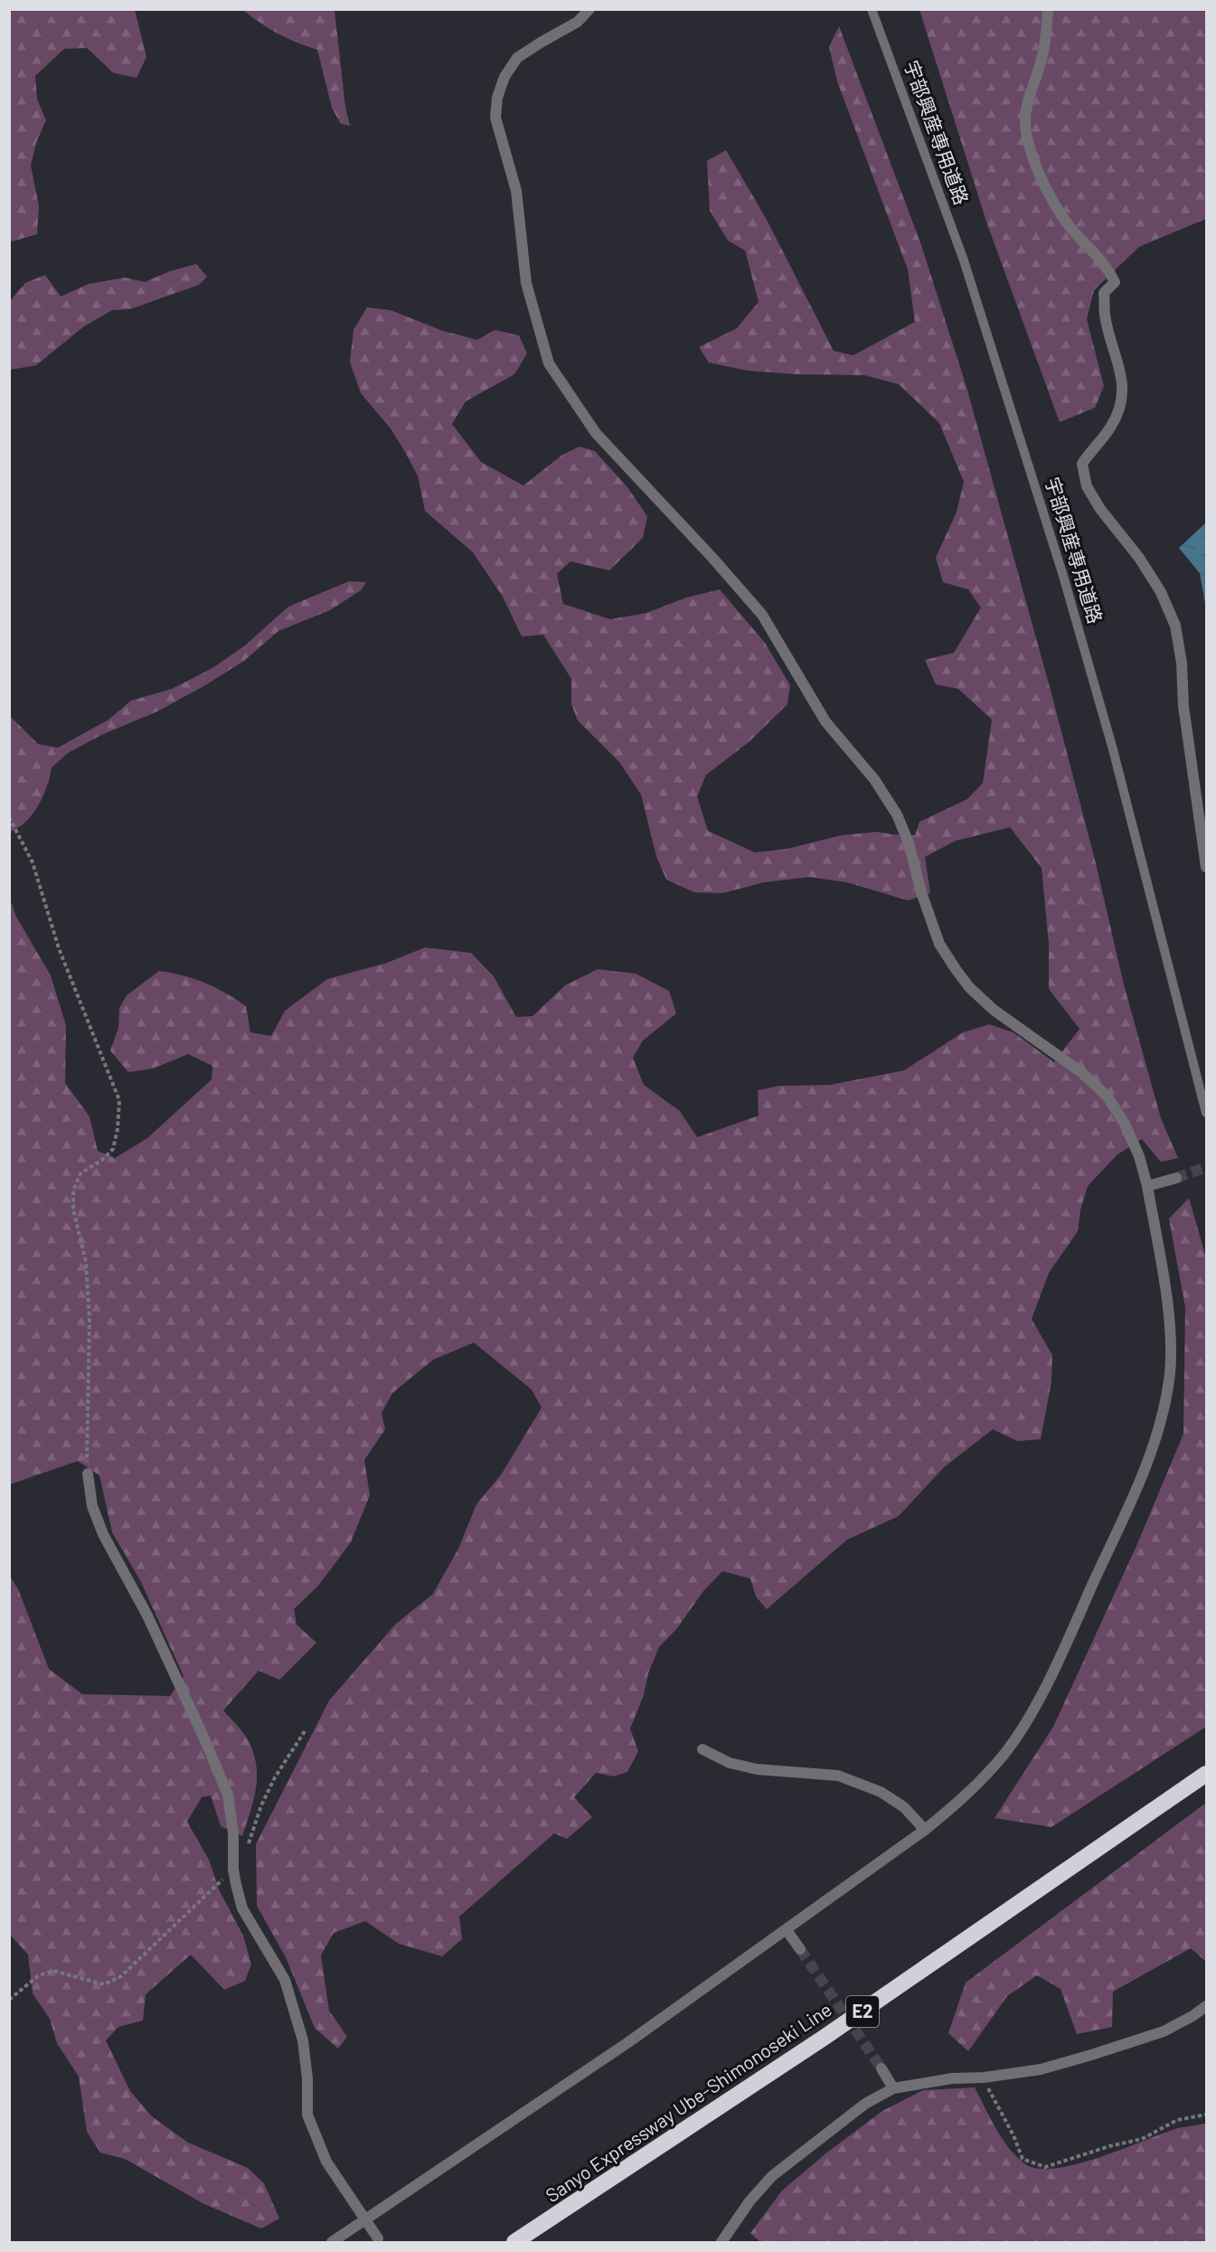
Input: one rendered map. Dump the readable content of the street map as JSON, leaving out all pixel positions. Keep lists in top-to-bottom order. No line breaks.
{"streets":{"highway":["E2","Sanyo Expressway Ube-Shimonoseki Line"],"lane":["宇部興産専用道路"]}}
